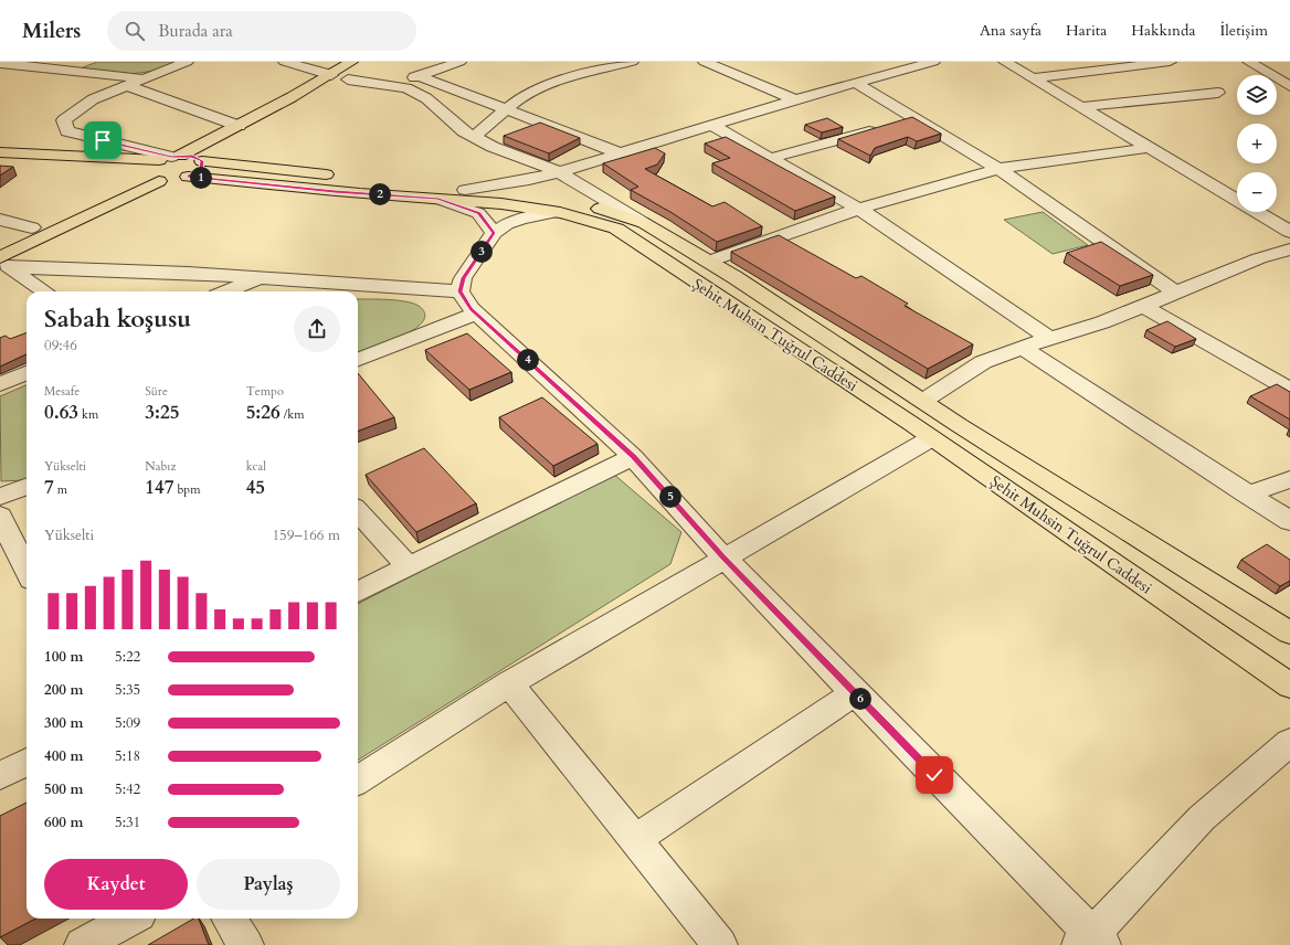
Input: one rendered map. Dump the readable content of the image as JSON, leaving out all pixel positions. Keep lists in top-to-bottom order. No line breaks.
{"streets":{"main road":["Şehit Muhsin Tuğrul Caddesi"]},"page":{"header":"Milers","search":"Burada ara","nav":["Ana sayfa","Harita","Hakkında","İletişim"],"map_buttons":["+","−"],"pins":["1","2","3","4","5","6"],"heading":["Sabah koşusu","09:46"],"stats":[["Mesafe","0.63 km"],["Süre","3:25"],["Tempo","5:26 /km"],["Yükselti","7 m"],["Nabız","147 bpm"],["kcal","45"]],"chart":["Yükselti","159–166 m"],"list":[{"name":"100 m","note":"5:22"},{"name":"200 m","note":"5:35"},{"name":"300 m","note":"5:09"},{"name":"400 m","note":"5:18"},{"name":"500 m","note":"5:42"},{"name":"600 m","note":"5:31"}],"buttons":["Kaydet","Paylaş"]}}
